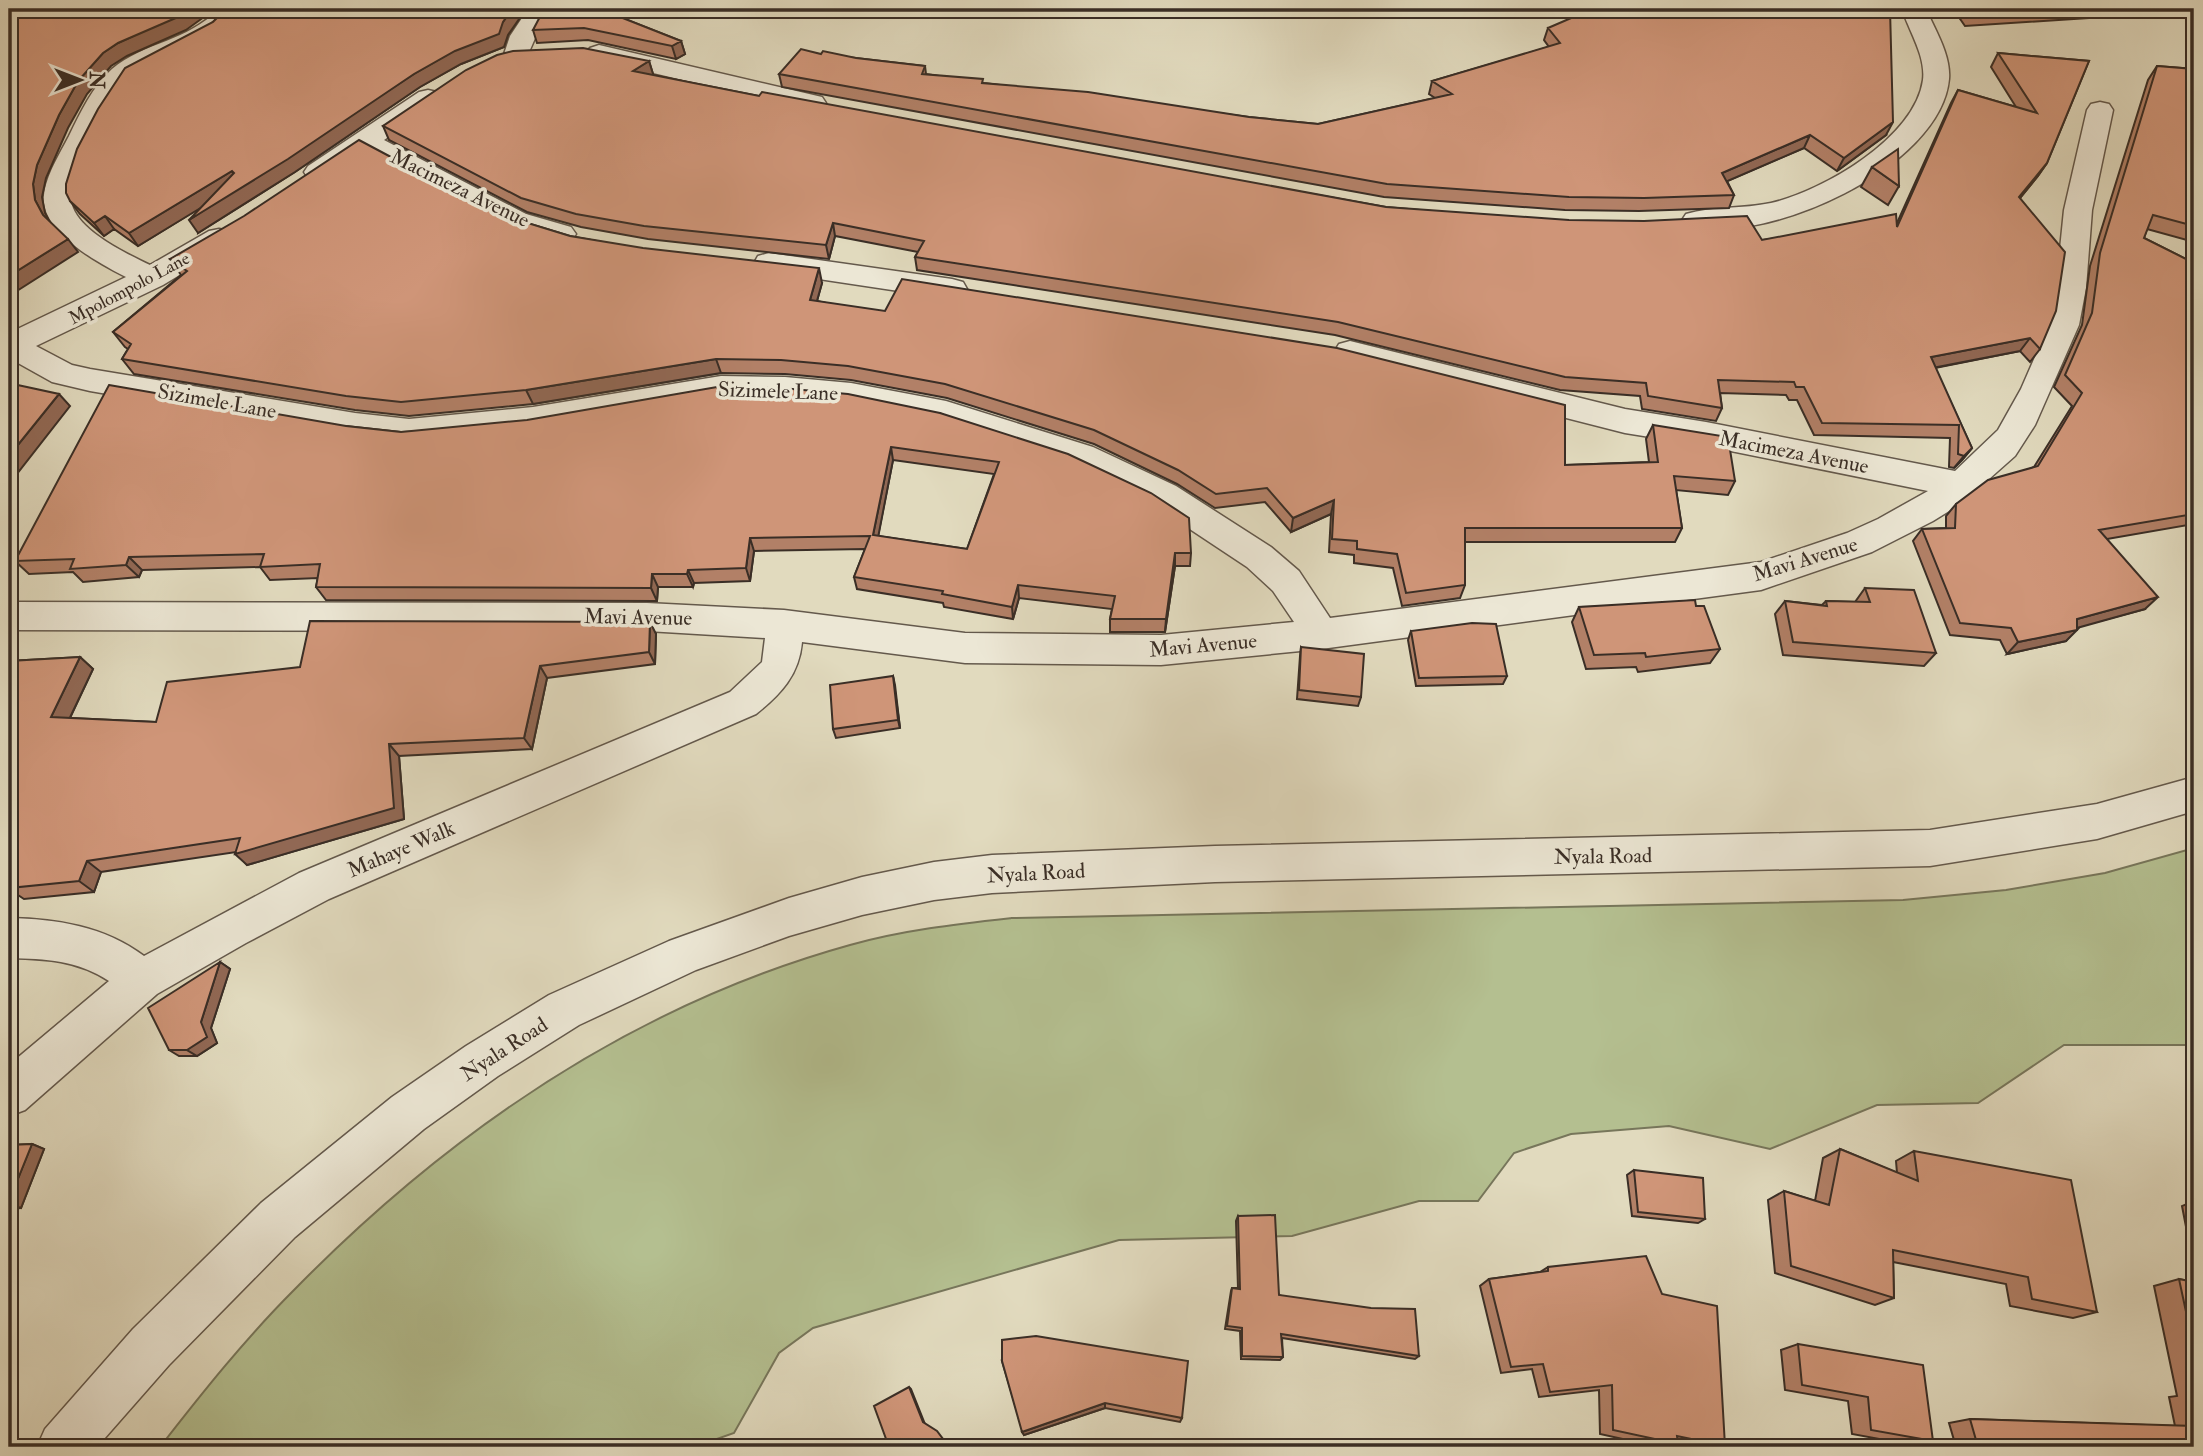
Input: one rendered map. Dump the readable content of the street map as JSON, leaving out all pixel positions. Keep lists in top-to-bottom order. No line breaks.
{"streets":{"street":["Macimeza Avenue","Mpolompolo Lane","Sizimele Lane","Mavi Avenue","Mahaye Walk","Nyala Road"]},"crossings":[["Macimeza Avenue","Mavi Avenue"],["Mpolompolo Lane","Sizimele Lane"],["Sizimele Lane","Mavi Avenue"],["Mavi Avenue","Mahaye Walk"]],"north":"right"}
